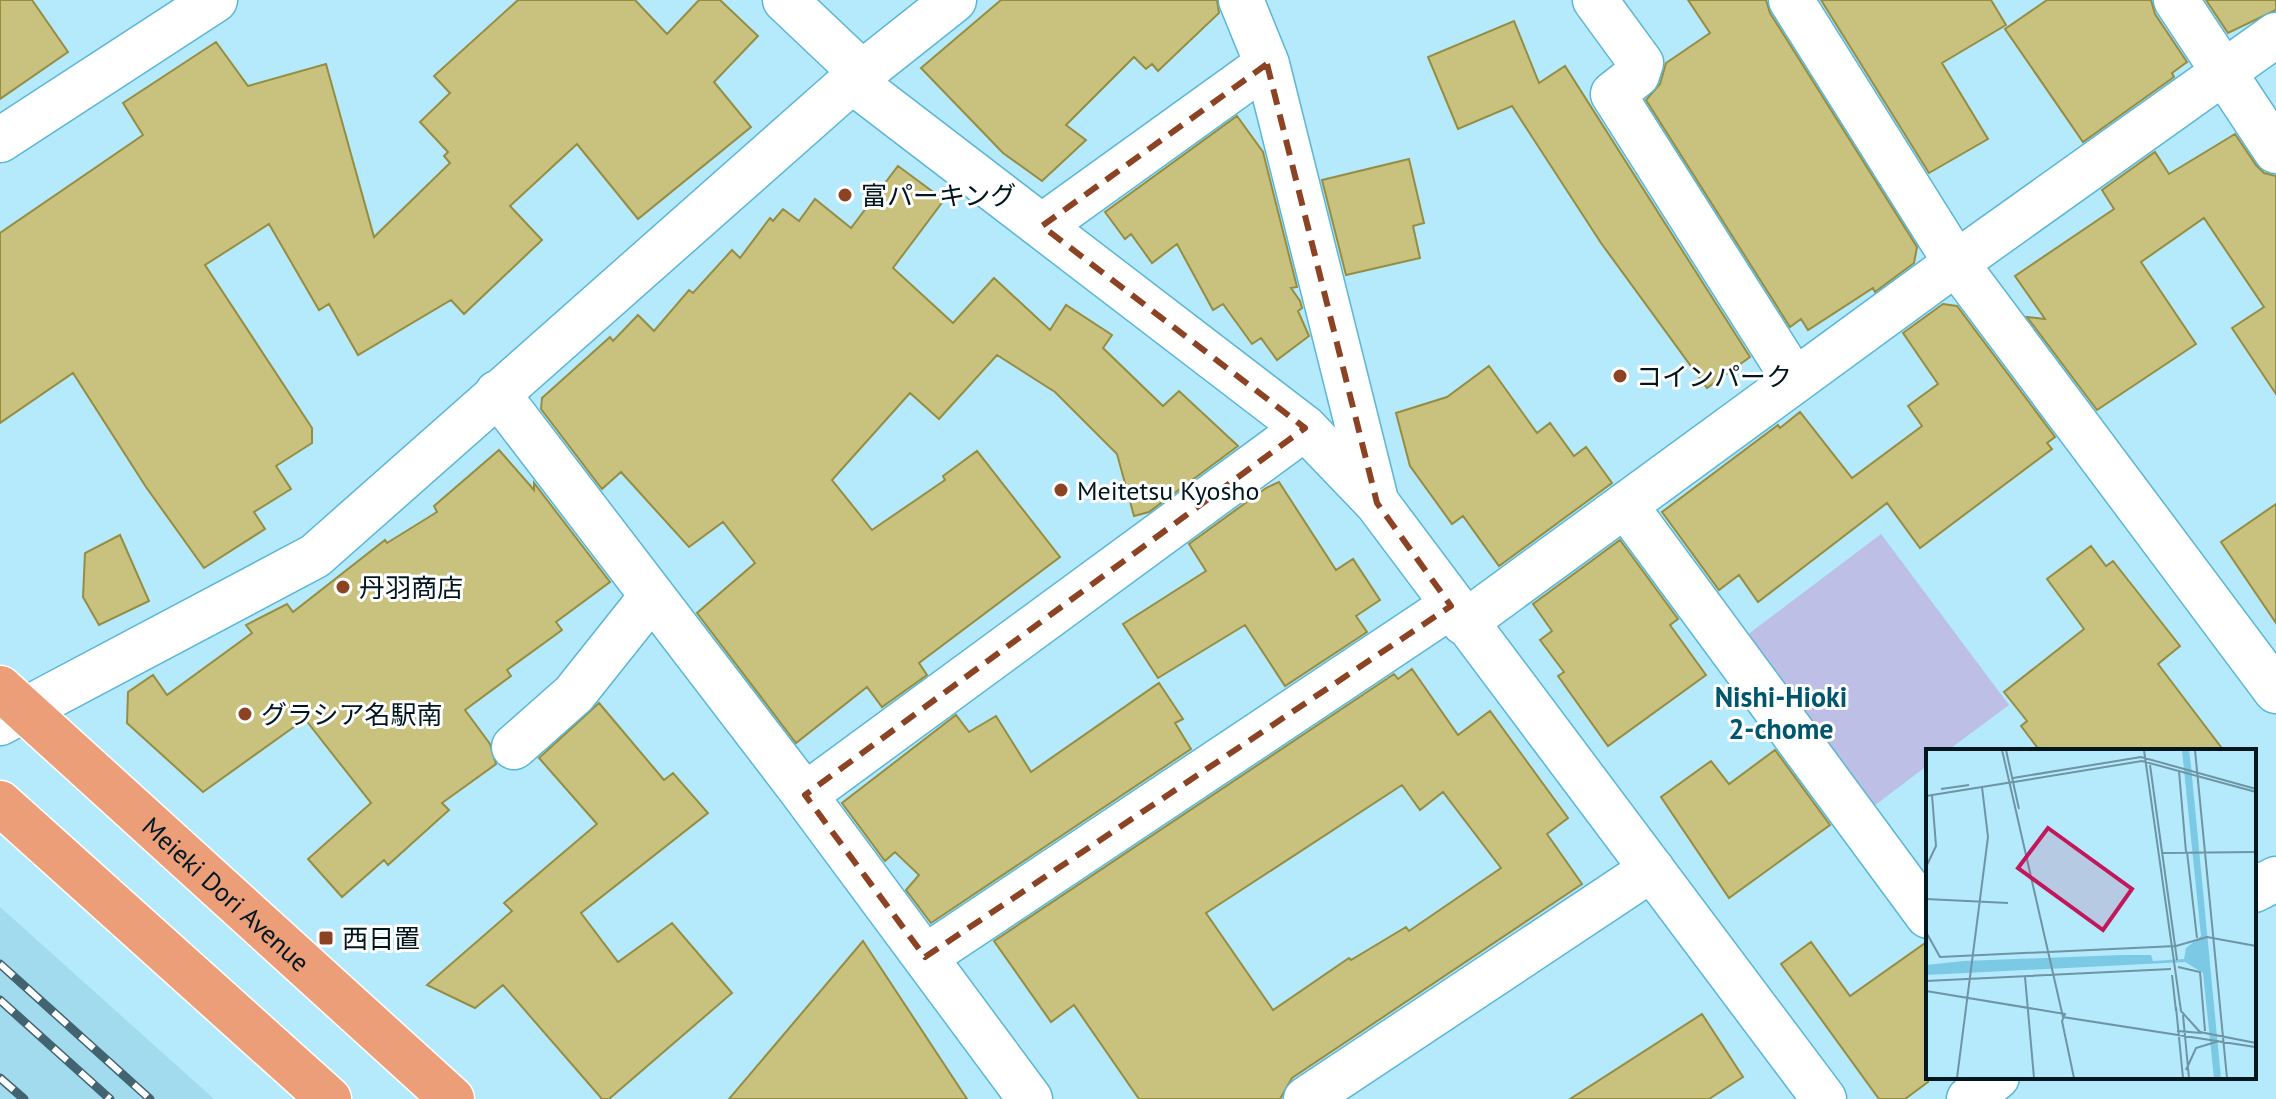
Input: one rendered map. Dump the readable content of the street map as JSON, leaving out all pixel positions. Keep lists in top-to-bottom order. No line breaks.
{"streets":{"main road":["Meieki Dori Avenue"]},"districts":["Nishi-Hioki 2-chome"],"places":{"other":["富パーキング","コインパーク","Meitetsu Kyosho","丹羽商店","グラシア名駅南"],"transit":["西日置"]}}
